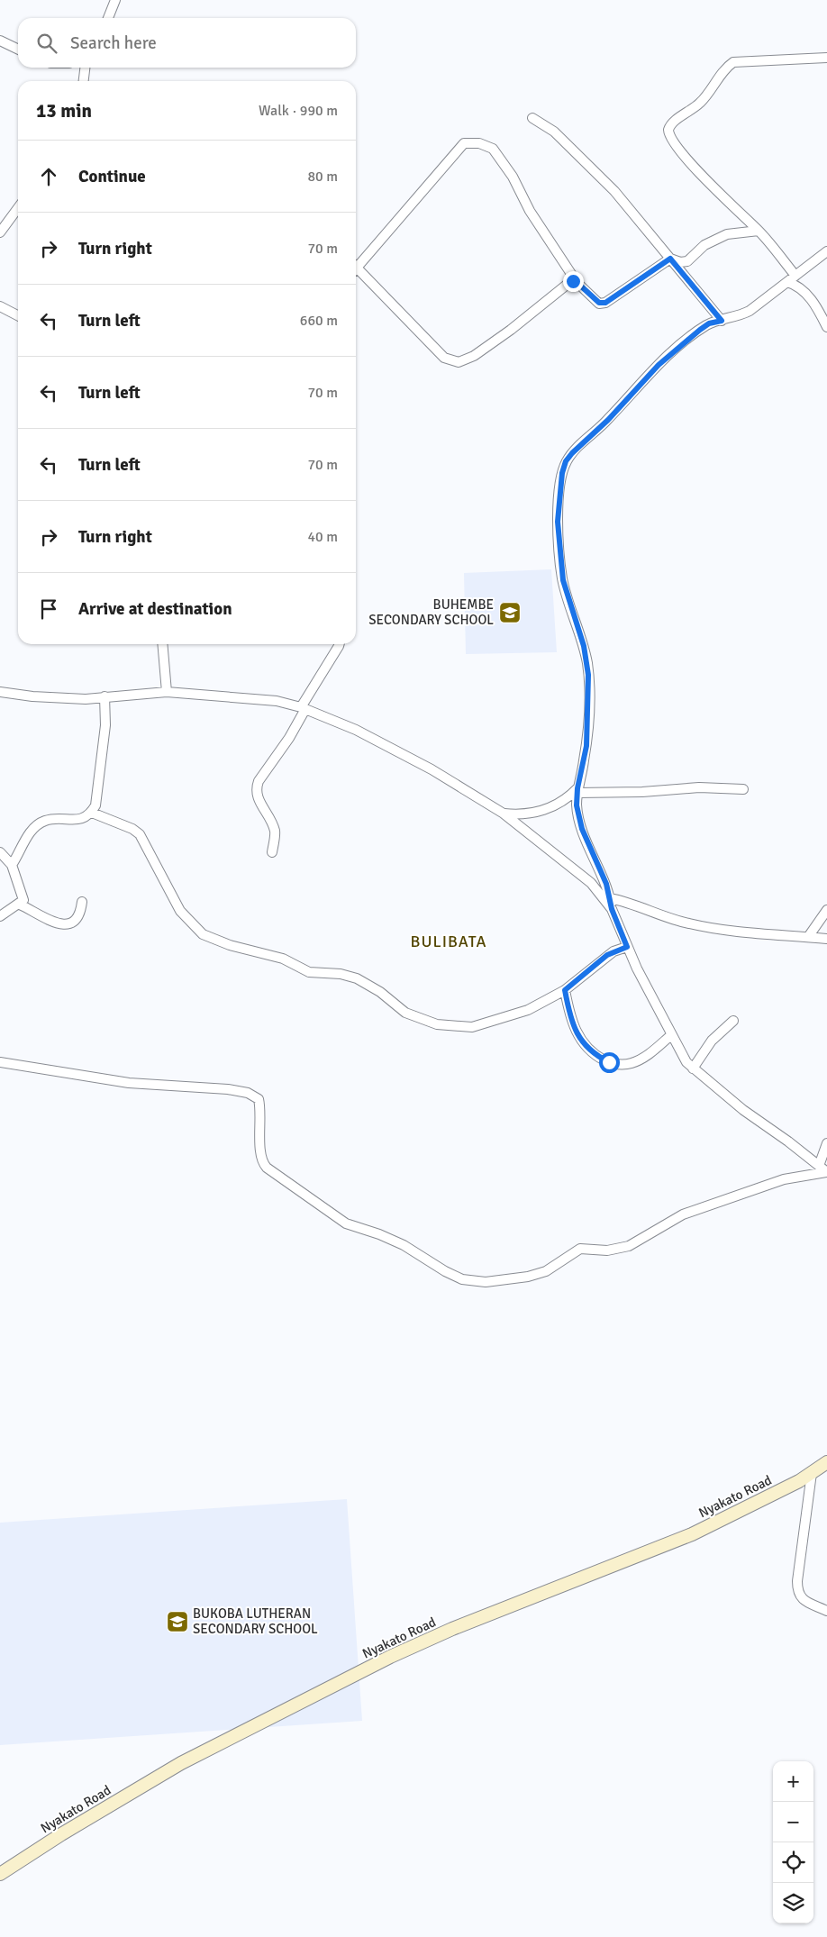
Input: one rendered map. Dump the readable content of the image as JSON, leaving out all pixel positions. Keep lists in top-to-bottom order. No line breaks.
{"streets":{"street":["Nyakato Road"]},"districts":["BULIBATA"],"places":{"school or university":["BUHEMBE SECONDARY SCHOOL","BUKOBA LUTHERAN SECONDARY SCHOOL"]},"page":{"search":"Search here","heading":["13 min","Walk · 990 m"],"list":[["Continue","80 m"],["Turn right","70 m"],["Turn left","660 m"],["Turn left","70 m"],["Turn left","70 m"],["Turn right","40 m"],"Arrive at destination"],"map_buttons":["+","−"]}}
